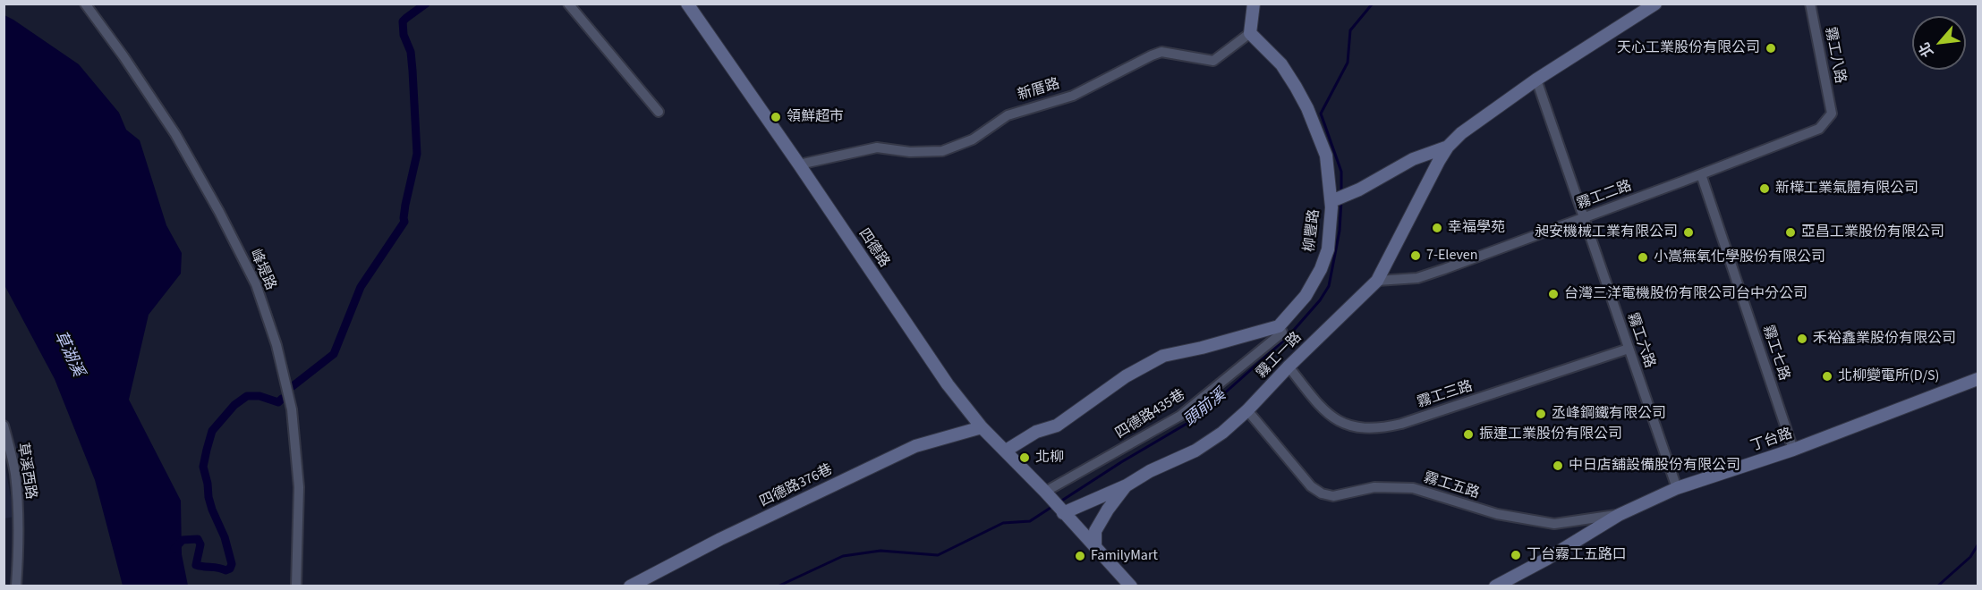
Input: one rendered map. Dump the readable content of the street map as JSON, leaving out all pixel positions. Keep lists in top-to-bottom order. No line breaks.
{"streets":{"street":["霧工八路","新厝路","霧工二路","柳豐路","四德路","峰堤路","霧工六路","霧工七路","霧工一路","霧工三路","四德路435巷","丁台路","草溪西路","四德路376巷","霧工五路"]},"crossings":[["霧工八路","霧工二路"],["新厝路","四德路"],["霧工二路","霧工六路"],["霧工二路","霧工七路"],["霧工二路","霧工一路"],["柳豐路","霧工六路"],["柳豐路","霧工一路"],["柳豐路","四德路435巷"],["四德路","霧工一路"],["四德路","四德路435巷"],["四德路","四德路376巷"],["霧工六路","霧工三路"],["霧工六路","丁台路"],["霧工七路","丁台路"],["霧工一路","霧工三路"],["霧工一路","霧工五路"],["丁台路","霧工五路"]],"water":["草湖溪","頭前溪"],"places":["天心工業股份有限公司","領鮮超市","新樺工業氣體有限公司","幸福學苑","昶安機械工業有限公司","亞昌工業股份有限公司","7-Eleven","小嵩無氧化學股份有限公司","台灣三洋電機股份有限公司台中分公司","禾裕鑫業股份有限公司","北柳變電所(D/S)","丞峰鋼鐵有限公司","振連工業股份有限公司","北柳","中日店舖設備股份有限公司","丁台霧工五路口","FamilyMart"],"north":"bottom left"}
